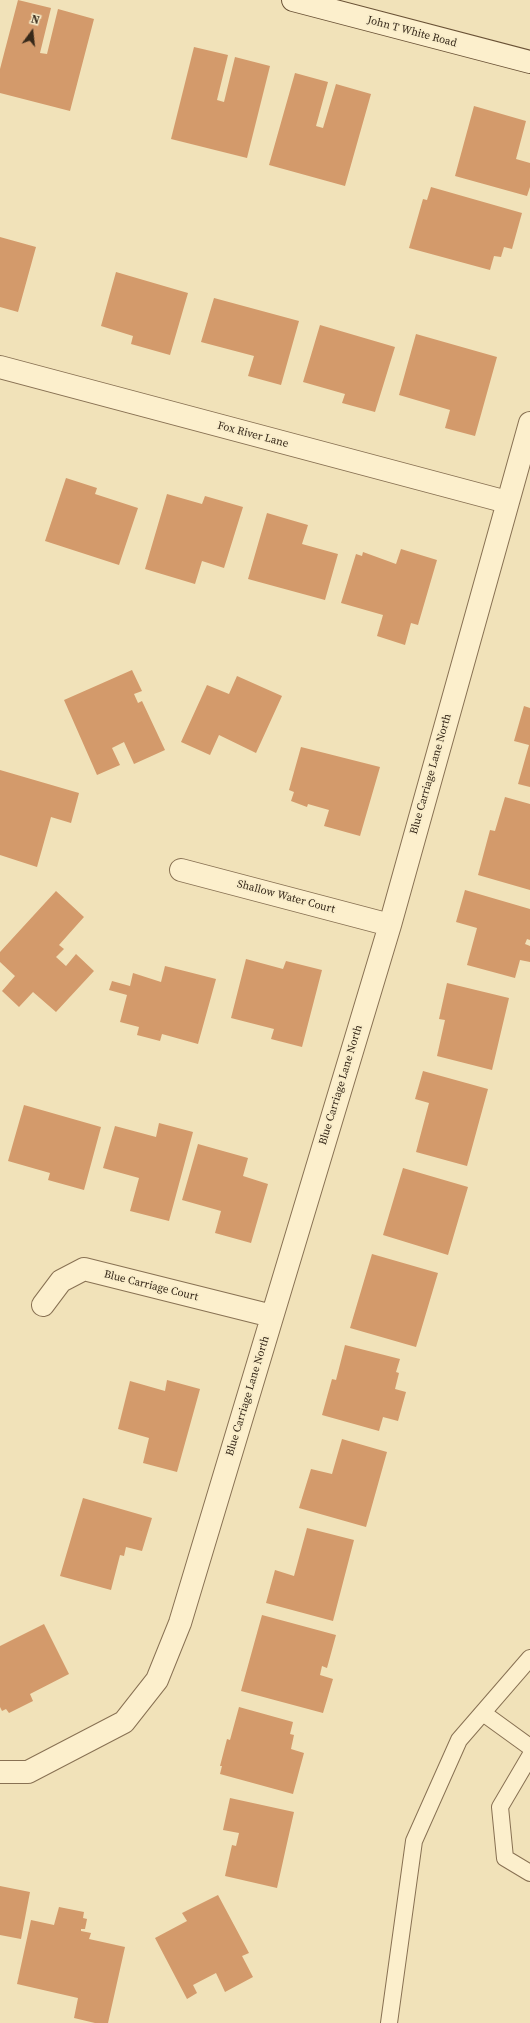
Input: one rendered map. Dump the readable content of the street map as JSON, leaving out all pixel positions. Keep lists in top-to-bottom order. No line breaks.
{"streets":{"street":["John T White Road","Fox River Lane","Blue Carriage Lane North","Shallow Water Court","Blue Carriage Court"]},"crossings":[["Fox River Lane","Blue Carriage Lane North"],["Blue Carriage Lane North","Shallow Water Court"],["Blue Carriage Lane North","Blue Carriage Court"]],"north":"top"}
